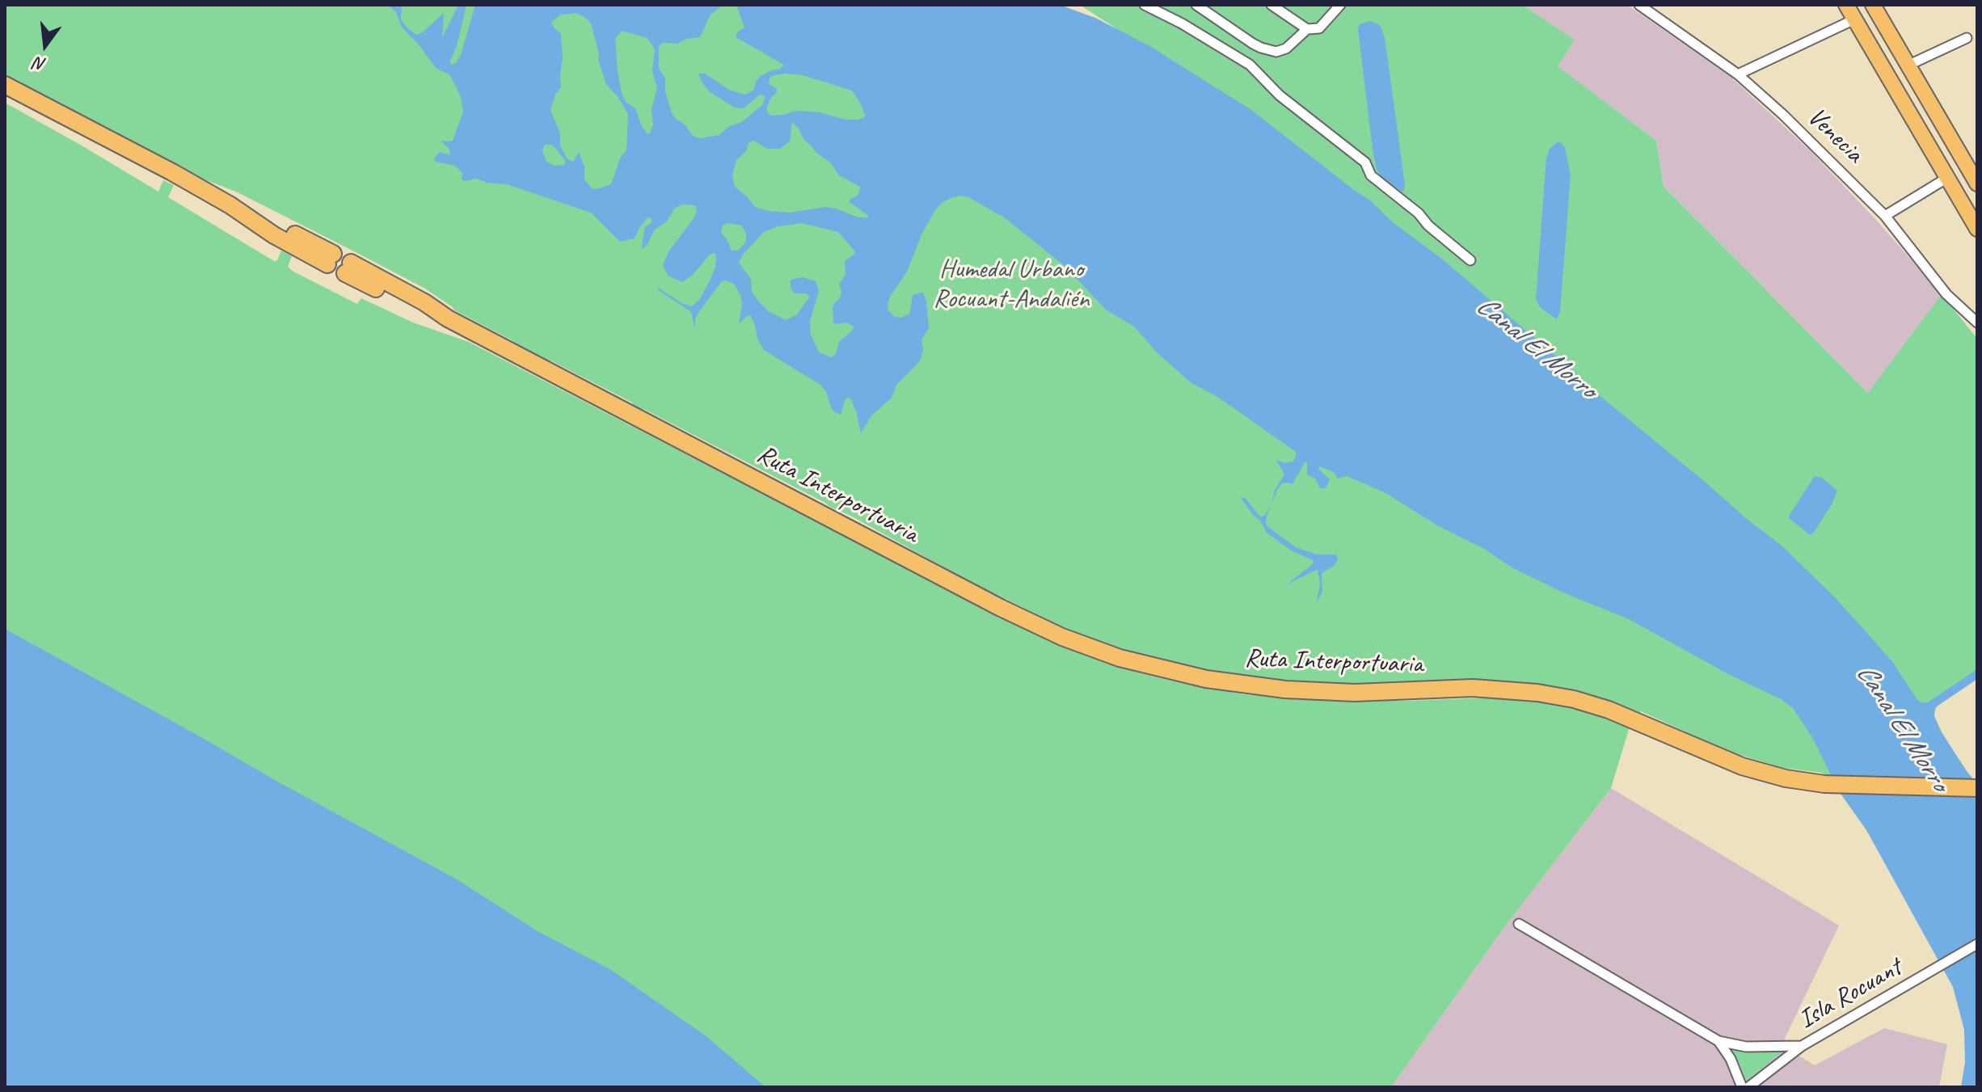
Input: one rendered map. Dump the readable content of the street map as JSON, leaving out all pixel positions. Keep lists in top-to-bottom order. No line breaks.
{"streets":{"highway":["Ruta Interportuaria"],"street":["Venecia","Isla Rocuant"]},"water":["Canal El Morro"],"parks":["Humedal Urbano Rocuant-Andalién"],"north":"bottom"}
